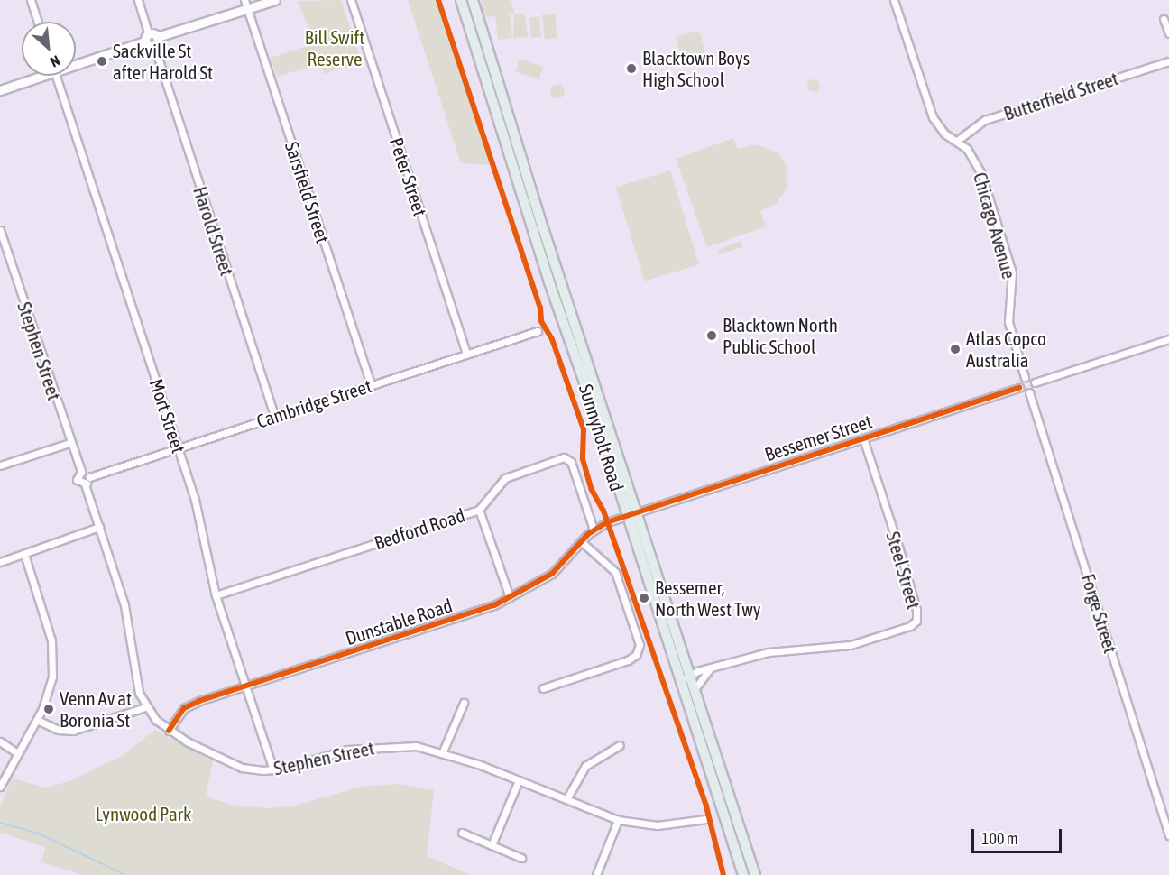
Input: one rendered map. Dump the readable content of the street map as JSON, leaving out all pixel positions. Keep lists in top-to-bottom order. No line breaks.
{"streets":{"main road":["Sunnyholt Road"],"street":["Butterfield Street","Peter Street","Sarsfield Street","Chicago Avenue","Harold Street","Stephen Street","Cambridge Street","Mort Street","Bessemer Street","Bedford Road","Steel Street","Forge Street","Dunstable Road"]},"crossings":[["Butterfield Street","Chicago Avenue"],["Peter Street","Cambridge Street"],["Sarsfield Street","Cambridge Street"],["Harold Street","Cambridge Street"],["Stephen Street","Mort Street"],["Stephen Street","Dunstable Road"],["Cambridge Street","Mort Street"],["Mort Street","Bedford Road"],["Mort Street","Dunstable Road"],["Sunnyholt Road","Bessemer Street"],["Sunnyholt Road","Steel Street"],["Sunnyholt Road","Dunstable Road"],["Bessemer Street","Steel Street"],["Bessemer Street","Dunstable Road"],["Bedford Road","Dunstable Road"]],"parks":["Bill Swift Reserve","Lynwood Park"],"places":["Sackville St after Harold St","Blacktown Boys High School","Blacktown North Public School","Atlas Copco Australia","Bessemer, North West Twy","Venn Av at Boronia St"],"scale_bar":"100 m","north":"bottom right"}
